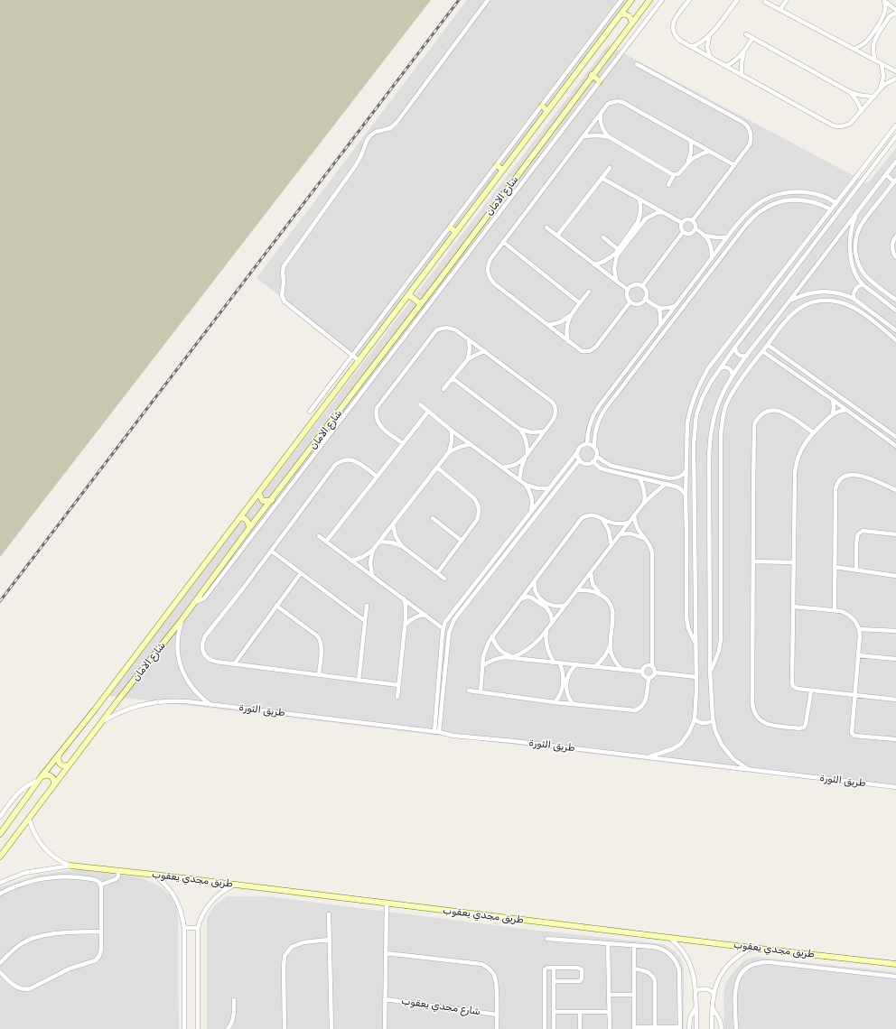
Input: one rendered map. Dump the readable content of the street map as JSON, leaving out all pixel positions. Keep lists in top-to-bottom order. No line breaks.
{"streets":{"street":["شارع الامان","طريق الثورة","طريق مجدي يعقوب","شارع مجدي يعقوب"]},"crossings":[["شارع الامان","طريق الثورة"],["شارع الامان","طريق مجدي يعقوب"]]}
